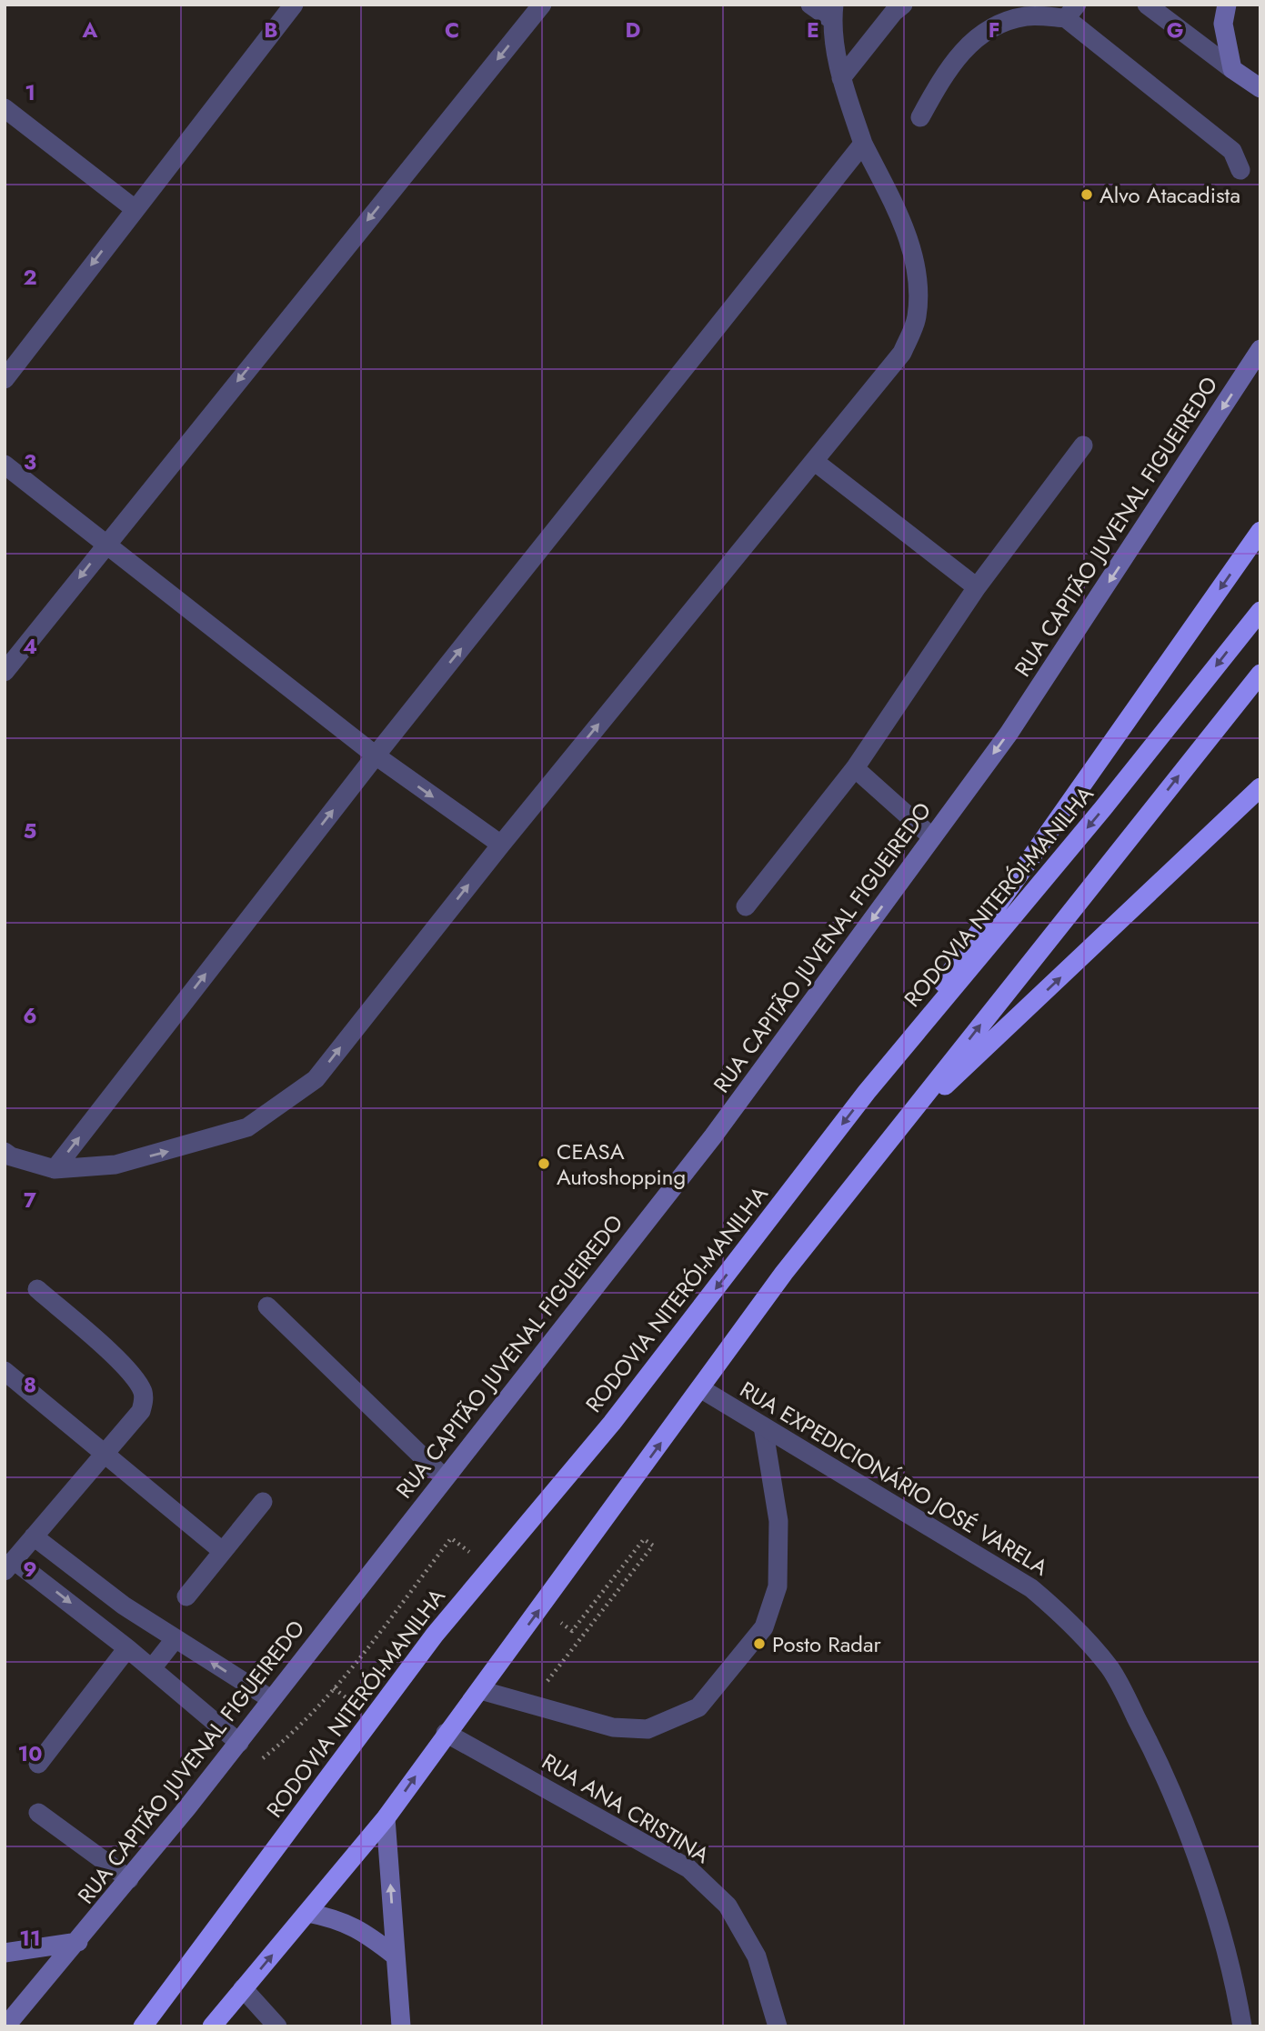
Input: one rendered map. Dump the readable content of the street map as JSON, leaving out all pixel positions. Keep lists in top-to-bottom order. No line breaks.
{"streets":{"highway":["RODOVIA NITERÓI-MANILHA"],"main road":["RUA CAPITÃO JUVENAL FIGUEIREDO"],"street":["RUA EXPEDICIONÁRIO JOSÉ VARELA","RUA ANA CRISTINA"]},"one_way":["RUA CAPITÃO JUVENAL FIGUEIREDO"],"places":["Alvo Atacadista","CEASA Autoshopping","Posto Radar"],"grid":{"columns":["A","B","C","D","E","F","G"],"rows":["1","2","3","4","5","6","7","8","9","10","11"]}}
